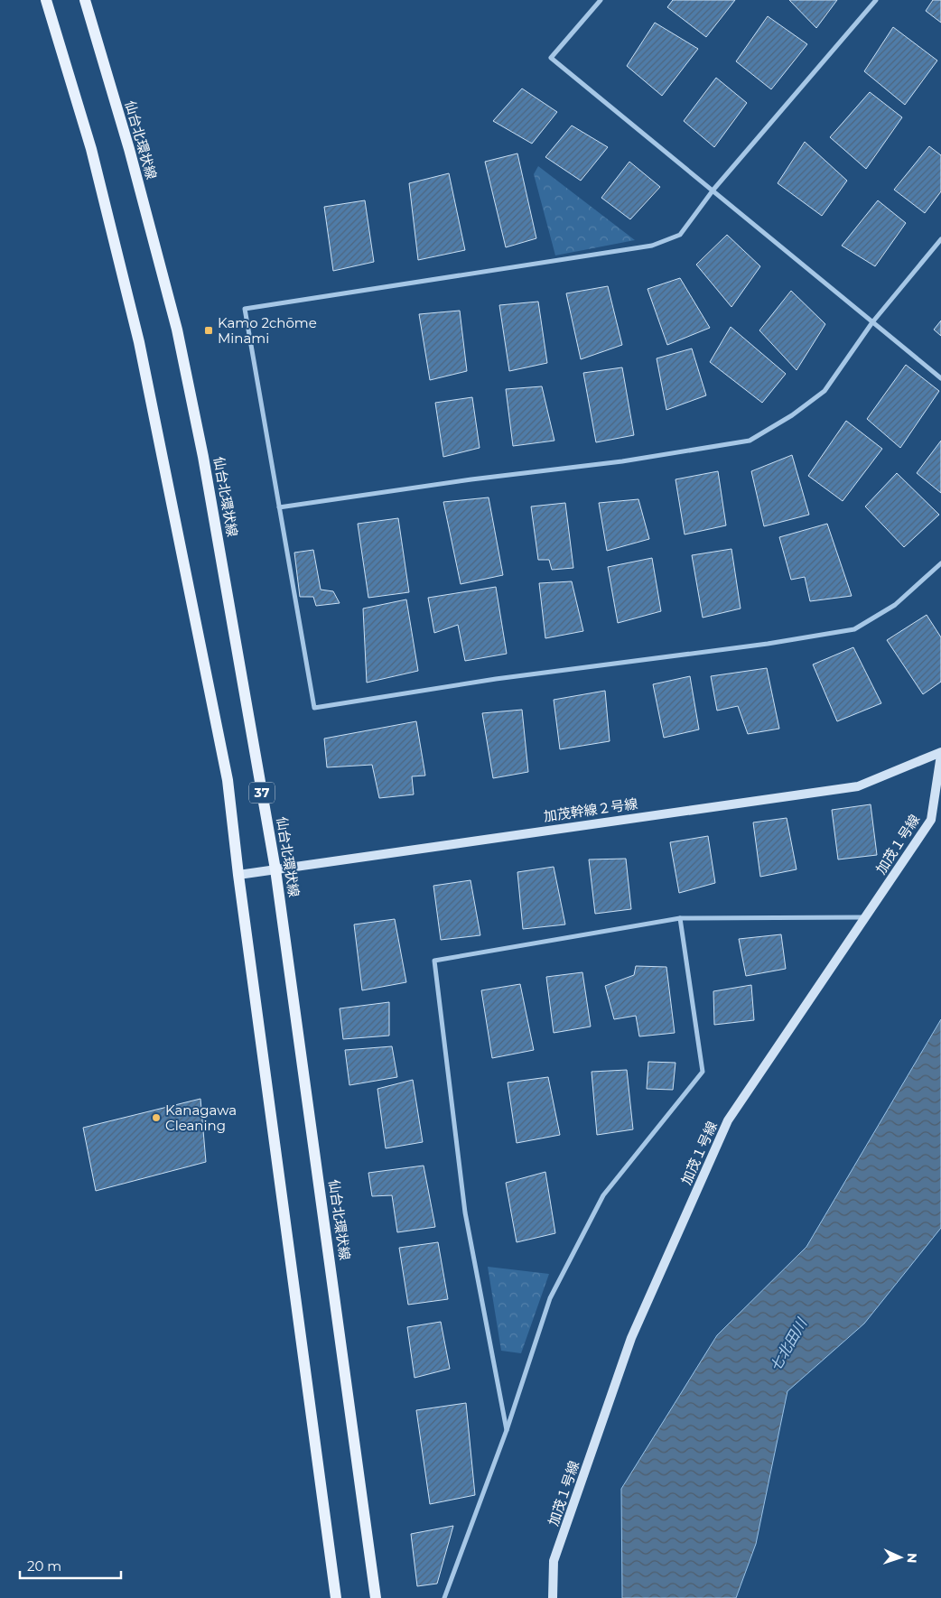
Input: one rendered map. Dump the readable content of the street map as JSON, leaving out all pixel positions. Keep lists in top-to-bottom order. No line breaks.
{"streets":{"main road":["仙台北環状線","37"],"street":["加茂幹線２号線","加茂１号線"]},"crossings":[["仙台北環状線","加茂幹線２号線"],["37","加茂幹線２号線"],["加茂幹線２号線","加茂１号線"]],"water":["七北田川"],"places":{"transit":["Kamo 2chōme Minami"],"other":["Kanagawa Cleaning"]},"scale_bar":"20 m","north":"right"}
